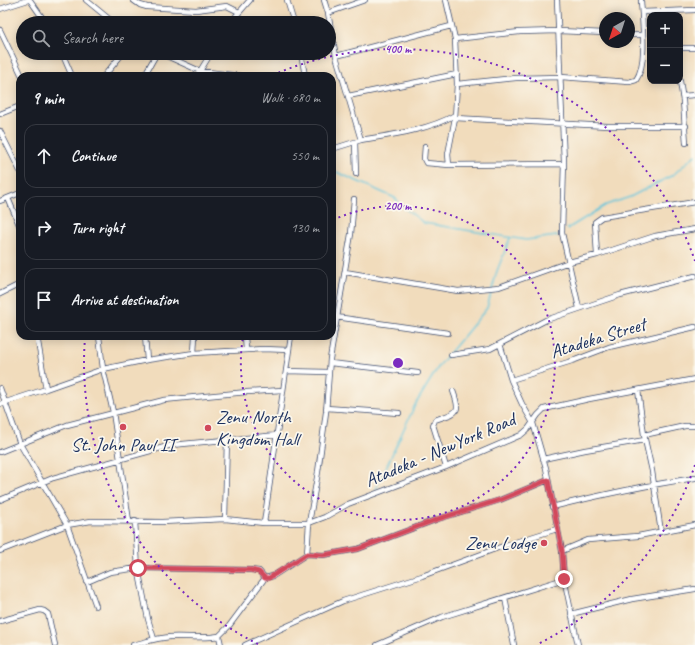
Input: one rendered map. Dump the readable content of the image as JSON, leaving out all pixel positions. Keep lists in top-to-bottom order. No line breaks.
{"streets":{"street":["Atadeka Street","Atadeka - NewYork Road"]},"places":["St. John Paul II","Zenu North Kingdom Hall","Zenu Lodge"],"north":"bottom left","page":{"map_buttons":["+","−"],"search":"Search here","heading":["9 min","Walk · 680 m"],"list":[["Continue","550 m"],["Turn right","130 m"],"Arrive at destination"]},"rings":["400 m","200 m"]}
